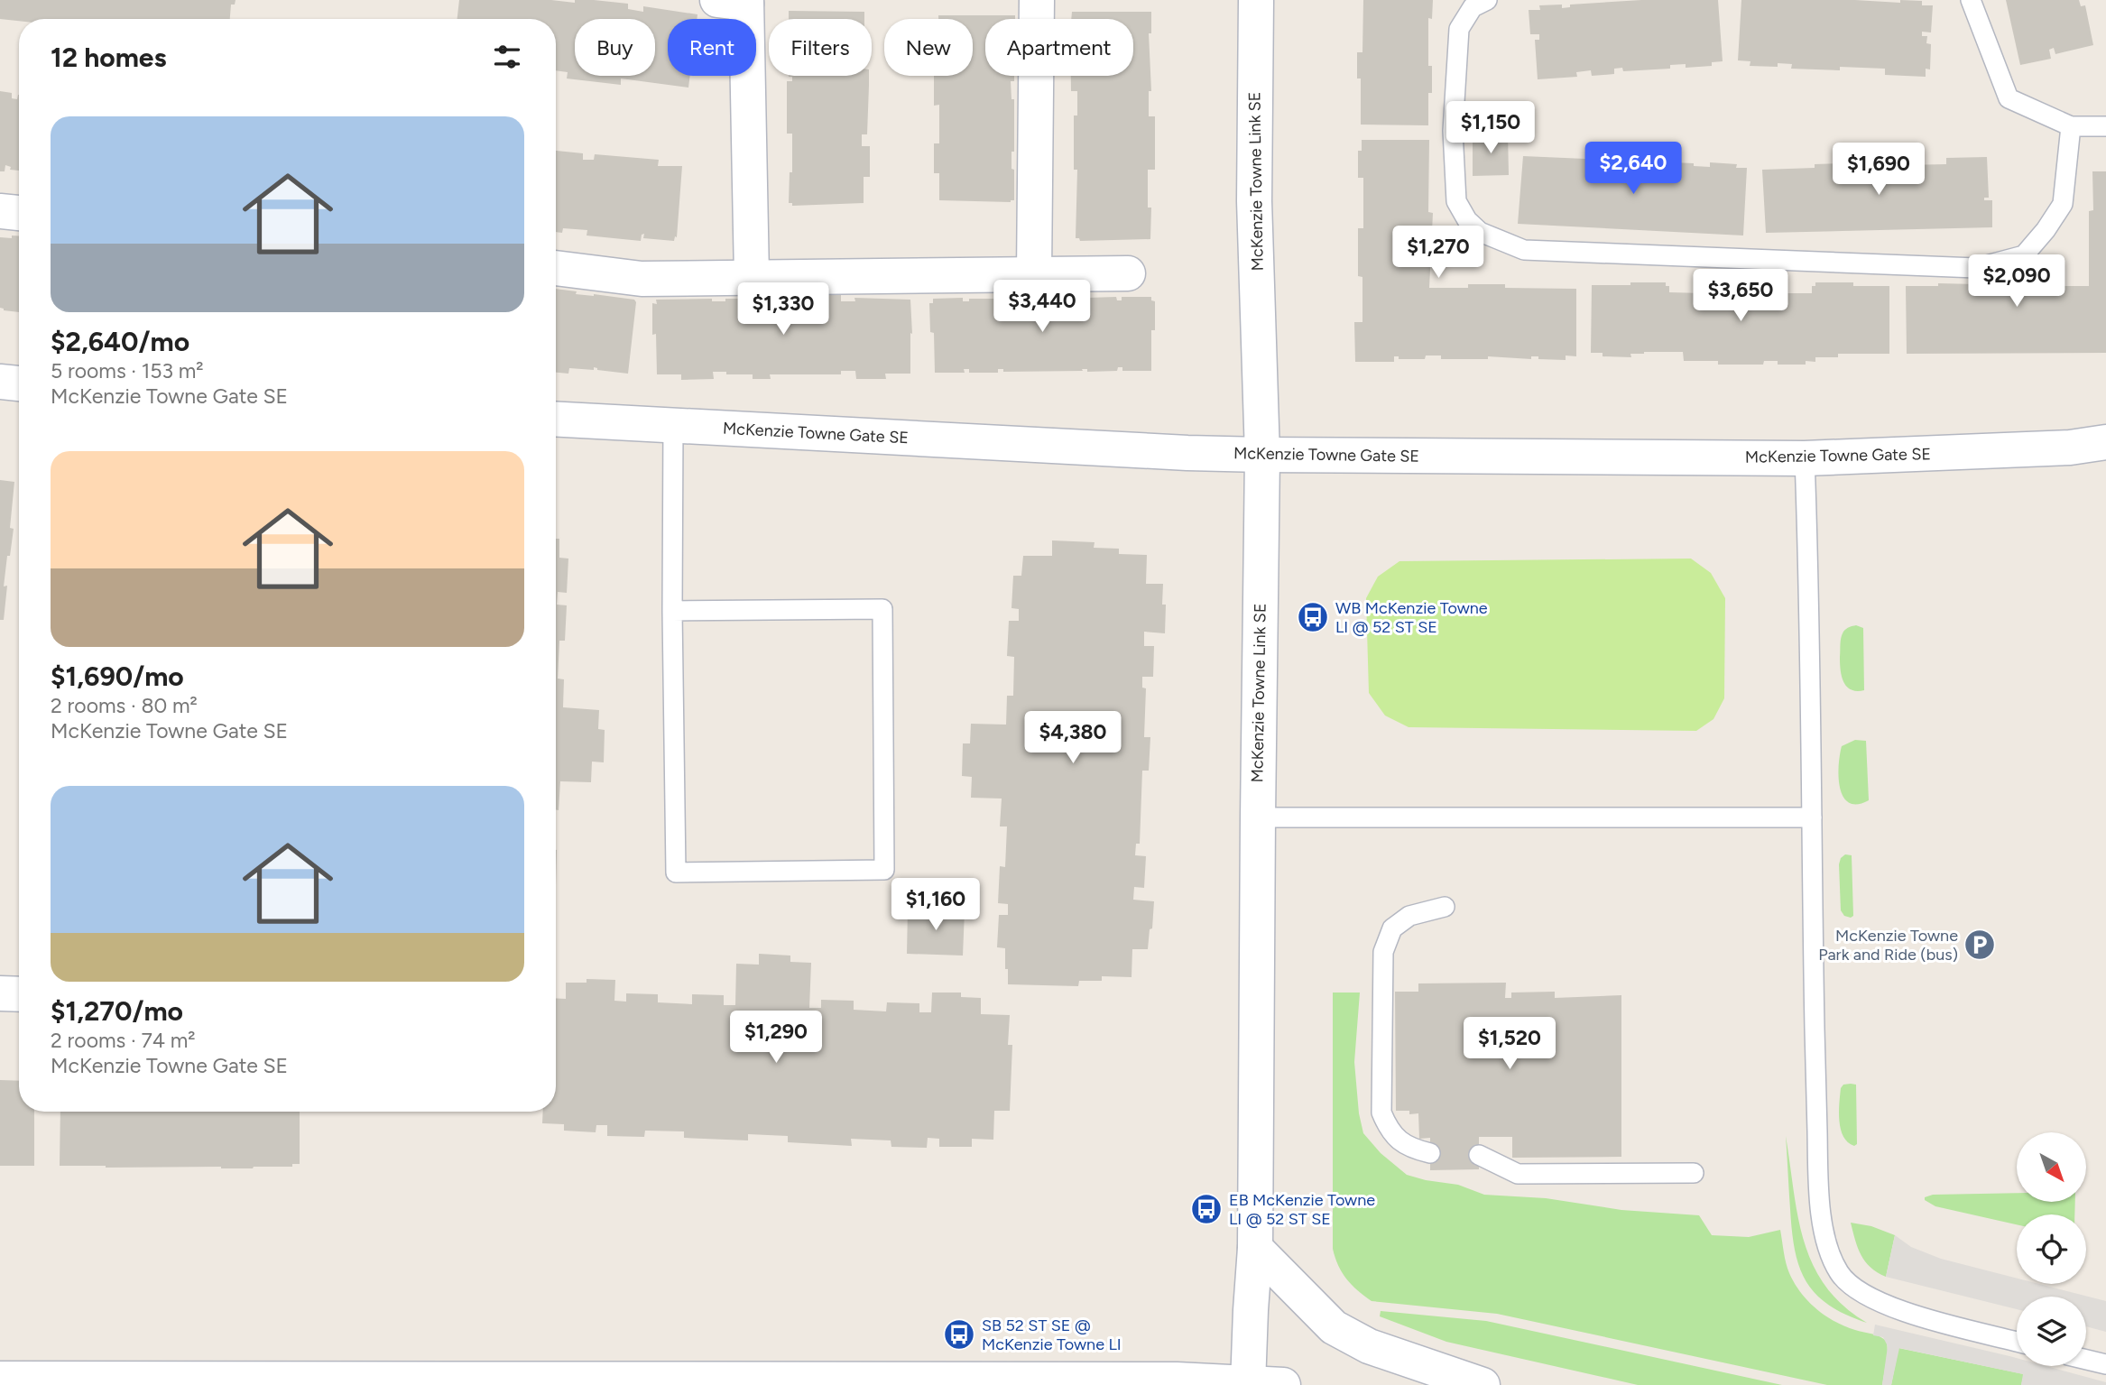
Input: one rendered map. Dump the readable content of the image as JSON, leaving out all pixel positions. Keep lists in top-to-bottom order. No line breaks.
{"streets":{"street":["McKenzie Towne Link SE","McKenzie Towne Gate SE"]},"crossings":[["McKenzie Towne Link SE","McKenzie Towne Gate SE"]],"places":{"bus stop":["WB McKenzie Towne LI @ 52 ST SE","EB McKenzie Towne LI @ 52 ST SE","SB 52 ST SE @ McKenzie Towne LI"],"parking":["McKenzie Towne Park and Ride (bus)"]},"north":"bottom right","page":{"chip":["Buy","Rent","Filters","New","Apartment"],"heading":"12 homes","list":[{"name":"$2,640/mo","note":"5 rooms · 153 m² · McKenzie Towne Gate SE"},{"name":"$1,690/mo","note":"2 rooms · 80 m² · McKenzie Towne Gate SE"},{"name":"$1,270/mo","note":"2 rooms · 74 m² · McKenzie Towne Gate SE"}],"price":["$1,150","$2,640","$1,690","$1,270","$2,090","$3,650","$3,440","$1,330","$4,380","$1,160","$1,290","$1,520"]}}
